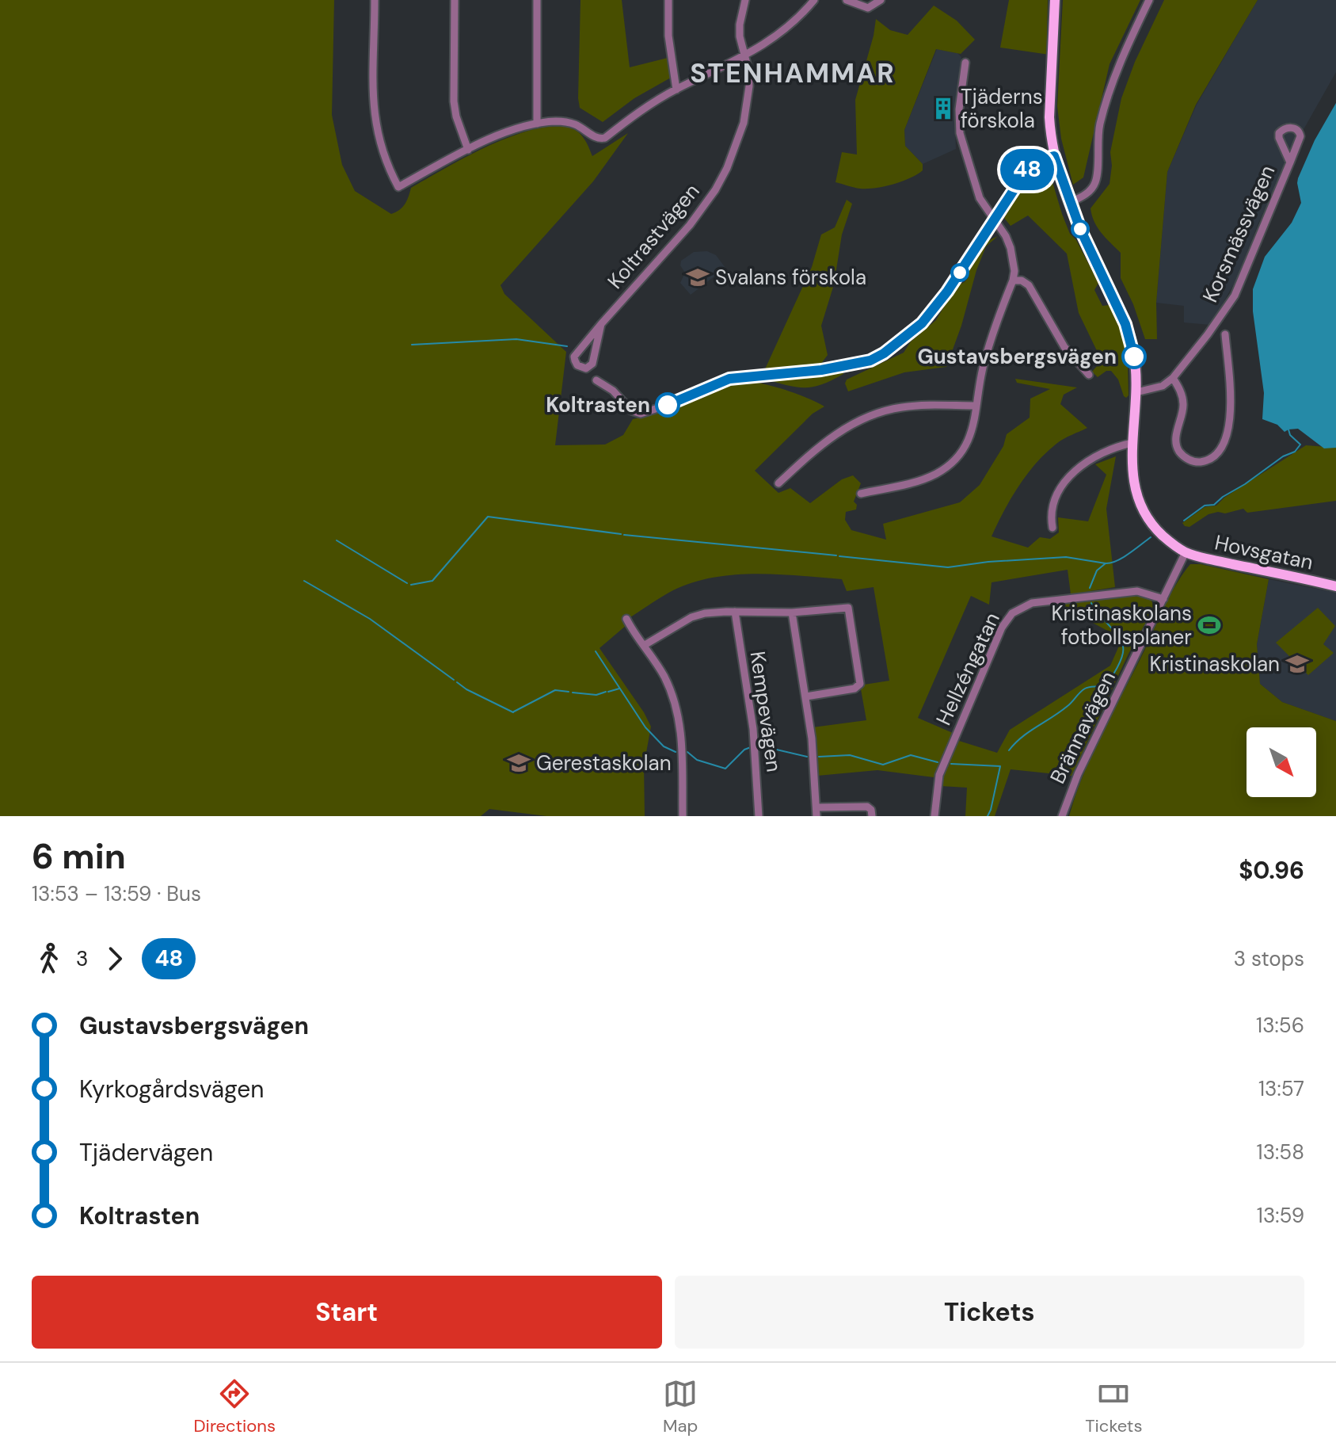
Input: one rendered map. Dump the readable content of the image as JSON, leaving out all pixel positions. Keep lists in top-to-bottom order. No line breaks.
{"streets":{"main road":["Hovsgatan"],"street":["Korsmässvägen","Koltrastvägen","Hellzéngatan","Kempevägen","Brännavägen"]},"crossings":[["Hovsgatan","Brännavägen"],["Hellzéngatan","Brännavägen"]],"districts":["STENHAMMAR"],"places":{"building":["Tjäderns förskola"],"school or university":["Svalans förskola","Kristinaskolan","Gerestaskolan"],"other":["Gustavsbergsvägen","Koltrasten"],"sports":["Kristinaskolans fotbollsplaner"]},"lines":["bus line 48"],"north":"bottom right","page":{"on_map":"48","heading":["6 min","13:53 – 13:59 · Bus","$0.96"],"legs":["3","48","3 stops"],"list":[{"name":"Gustavsbergsvägen","value":"13:56"},{"name":"Kyrkogårdsvägen","value":"13:57"},{"name":"Tjädervägen","value":"13:58"},{"name":"Koltrasten","value":"13:59"}],"buttons":["Start","Tickets"],"tabs":["Directions","Map","Tickets"]}}
